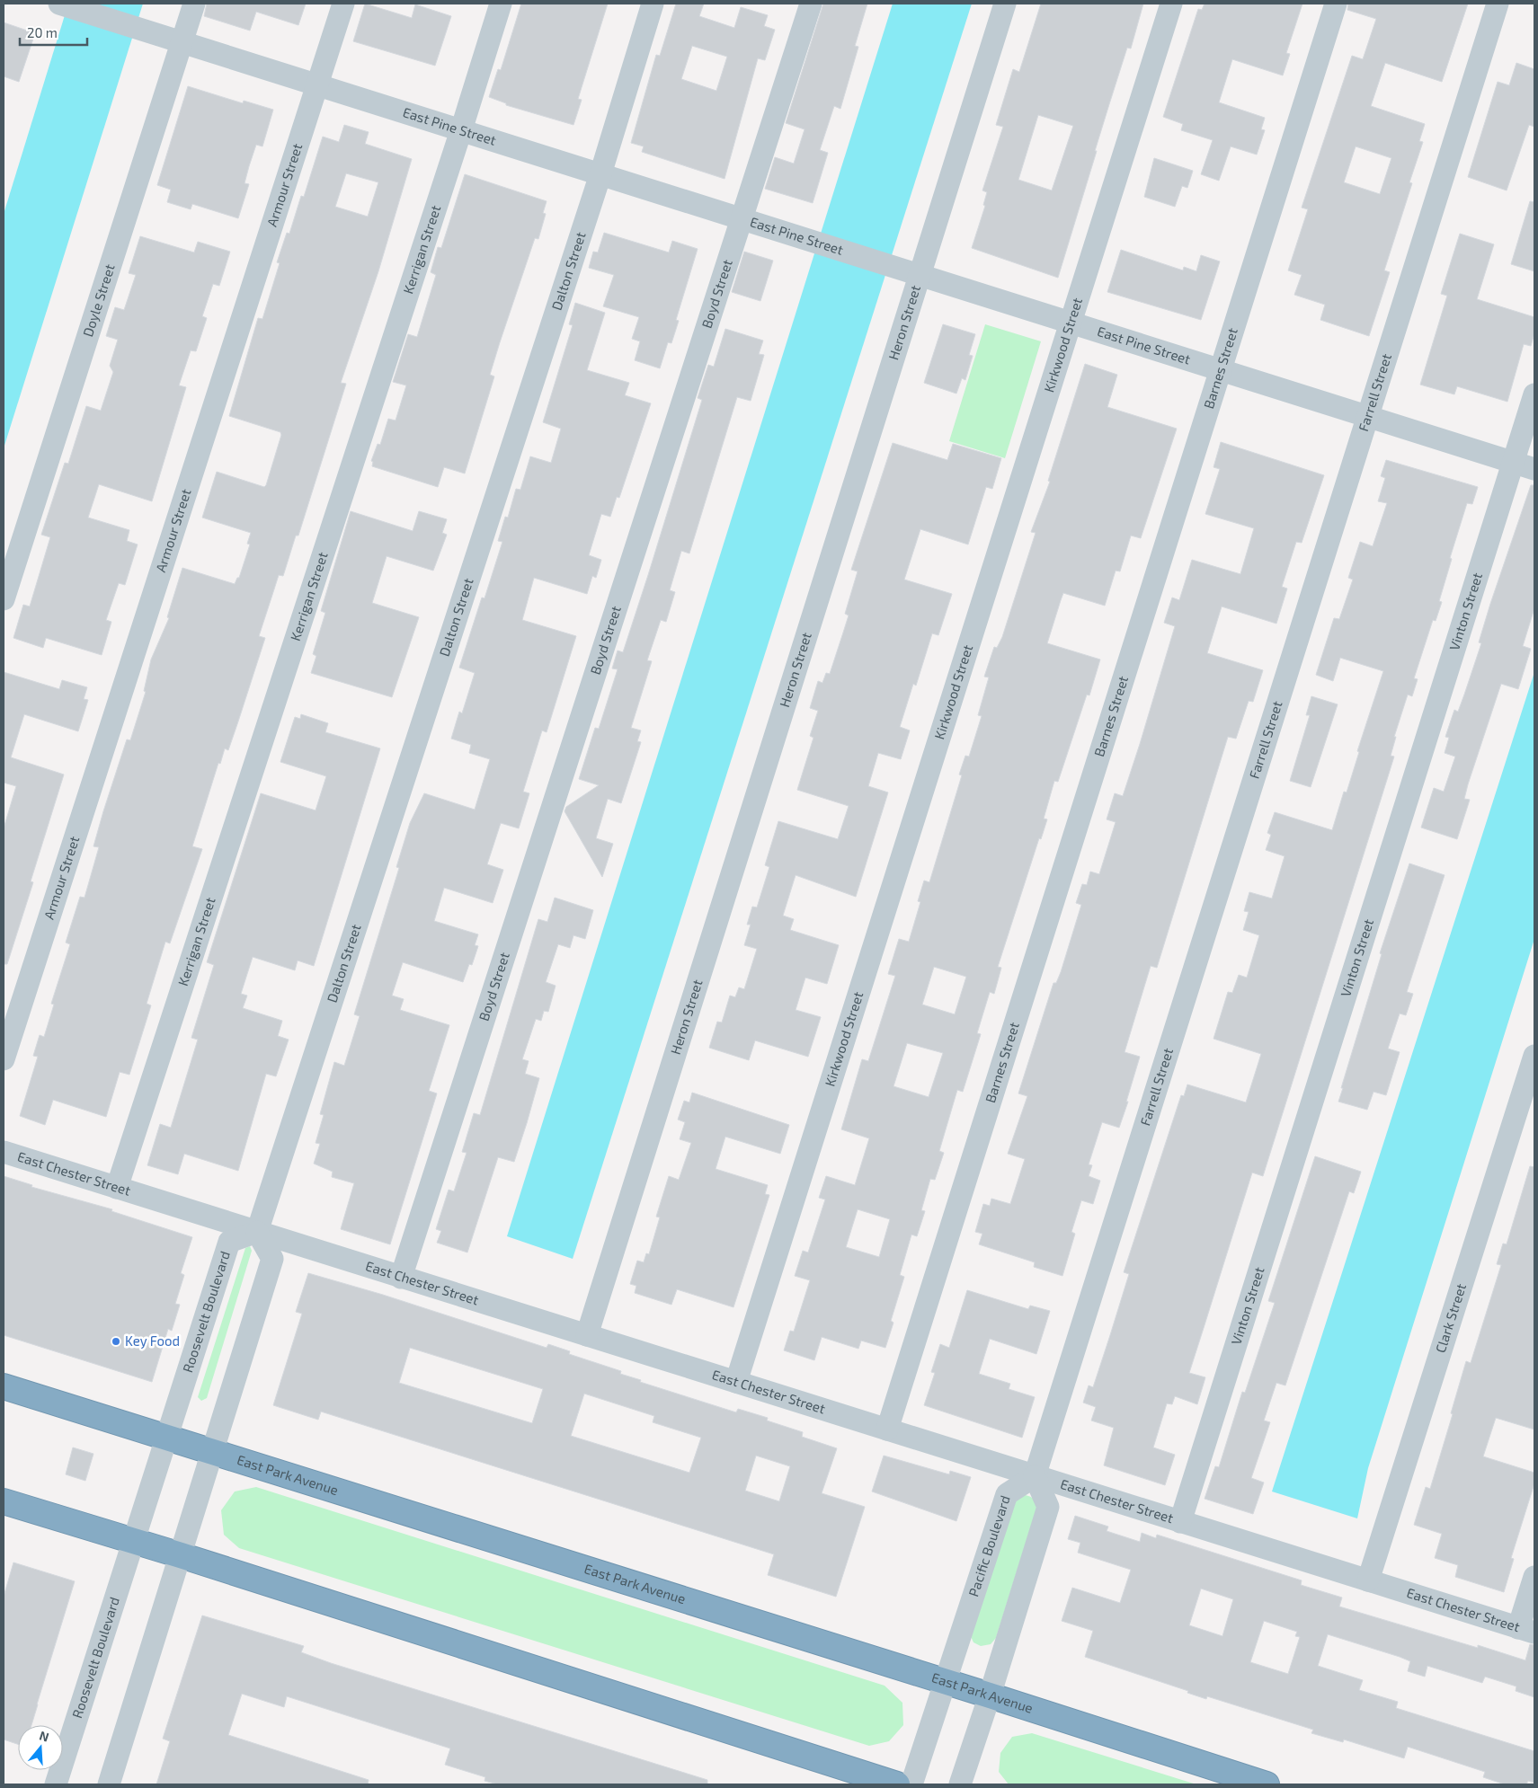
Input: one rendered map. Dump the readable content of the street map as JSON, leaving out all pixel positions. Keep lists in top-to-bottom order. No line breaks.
{"streets":{"highway":["East Park Avenue"],"street":["East Pine Street","Armour Street","Kerrigan Street","Dalton Street","Boyd Street","Doyle Street","Heron Street","Kirkwood Street","Barnes Street","Farrell Street","Vinton Street","East Chester Street","Roosevelt Boulevard","Clark Street","Pacific Boulevard"]},"crossings":[["East Pine Street","Armour Street"],["East Pine Street","Kerrigan Street"],["East Pine Street","Dalton Street"],["East Pine Street","Boyd Street"],["East Pine Street","Doyle Street"],["East Pine Street","Heron Street"],["East Pine Street","Kirkwood Street"],["East Pine Street","Barnes Street"],["East Pine Street","Farrell Street"],["East Pine Street","Vinton Street"],["Kerrigan Street","East Chester Street"],["Dalton Street","East Chester Street"],["Dalton Street","Roosevelt Boulevard"],["Boyd Street","East Chester Street"],["Heron Street","East Chester Street"],["Kirkwood Street","East Chester Street"],["Barnes Street","East Chester Street"],["Farrell Street","East Chester Street"],["Farrell Street","Pacific Boulevard"],["Vinton Street","East Chester Street"],["East Chester Street","Roosevelt Boulevard"],["East Chester Street","Clark Street"],["East Chester Street","Pacific Boulevard"],["Roosevelt Boulevard","East Park Avenue"],["East Park Avenue","Pacific Boulevard"]],"places":["Key Food"],"scale_bar":"20 m","north":"top"}
